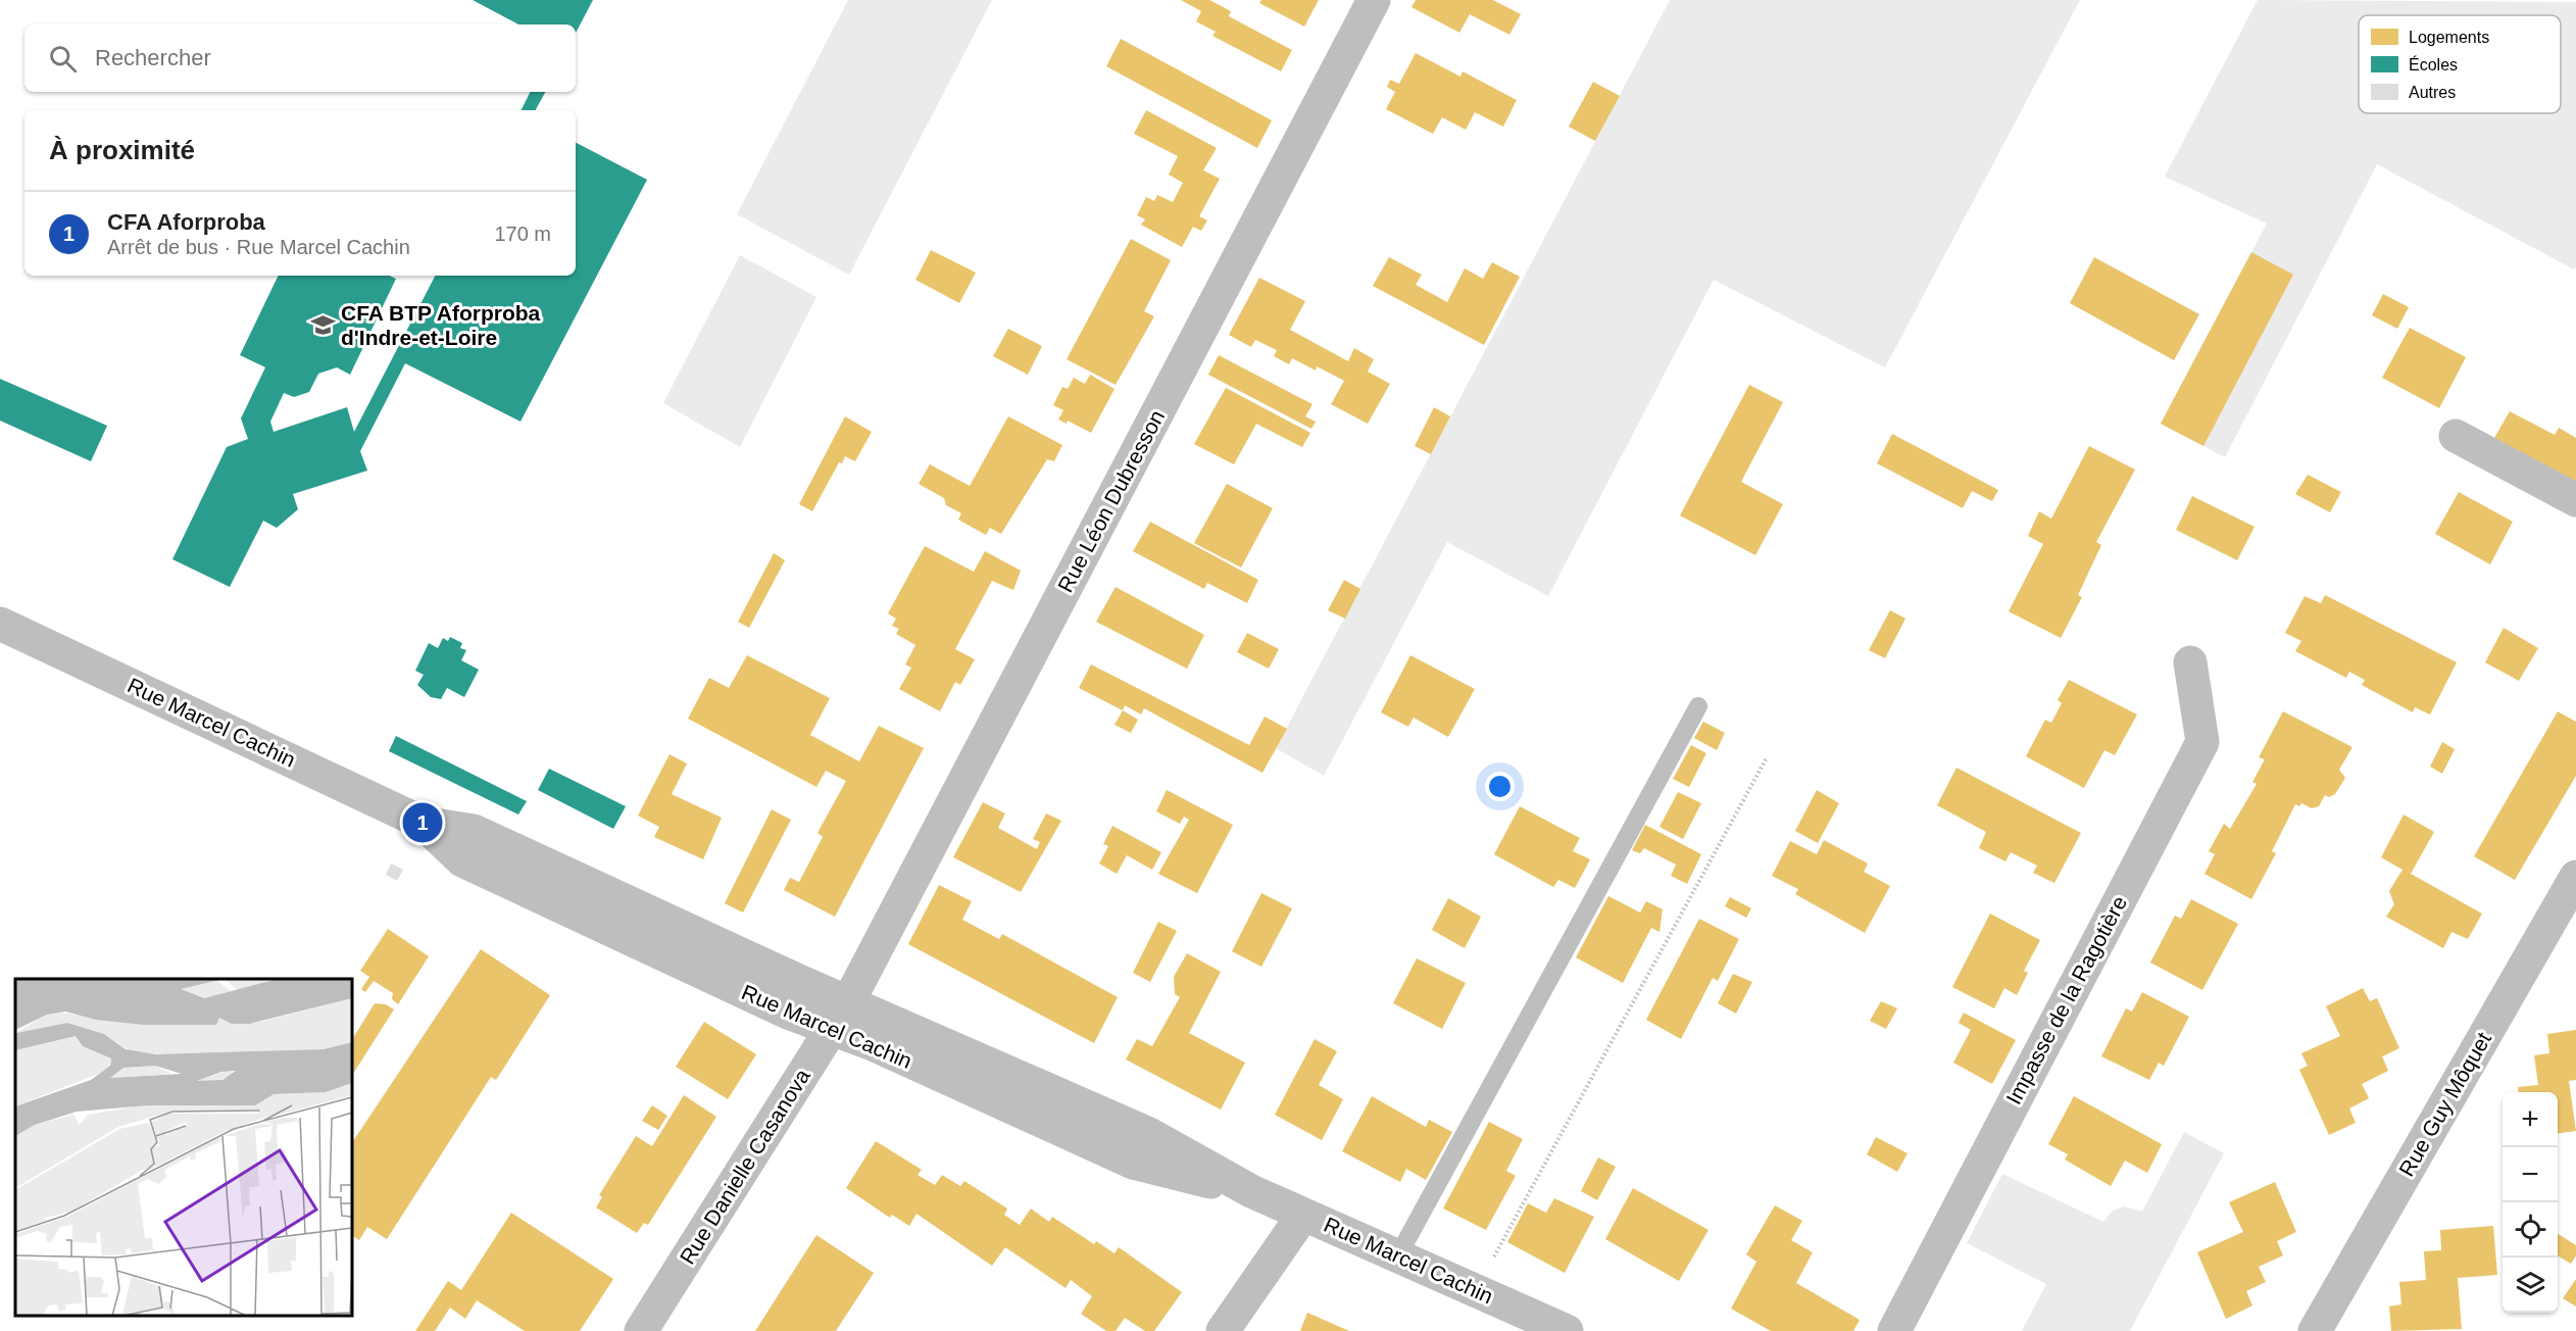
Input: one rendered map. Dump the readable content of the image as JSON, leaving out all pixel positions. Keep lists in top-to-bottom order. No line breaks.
{"streets":{"street":["Rue Léon Dubresson","Rue Marcel Cachin","Impasse de la Ragotière","Rue Guy Môquet","Rue Danielle Casanova"]},"crossings":[["Rue Léon Dubresson","Rue Marcel Cachin"],["Rue Léon Dubresson","Rue Danielle Casanova"],["Rue Marcel Cachin","Rue Danielle Casanova"]],"places":{"school or university":["CFA BTP Aforproba d'Indre-et-Loire"]},"legend":["Logements","Écoles","Autres"],"page":{"search":"Rechercher","heading":"À proximité","list":[{"mark":"1","name":"CFA Aforproba","note":"Arrêt de bus · Rue Marcel Cachin","value":"170 m"}],"pins":"1","map_buttons":["+","−"]}}
